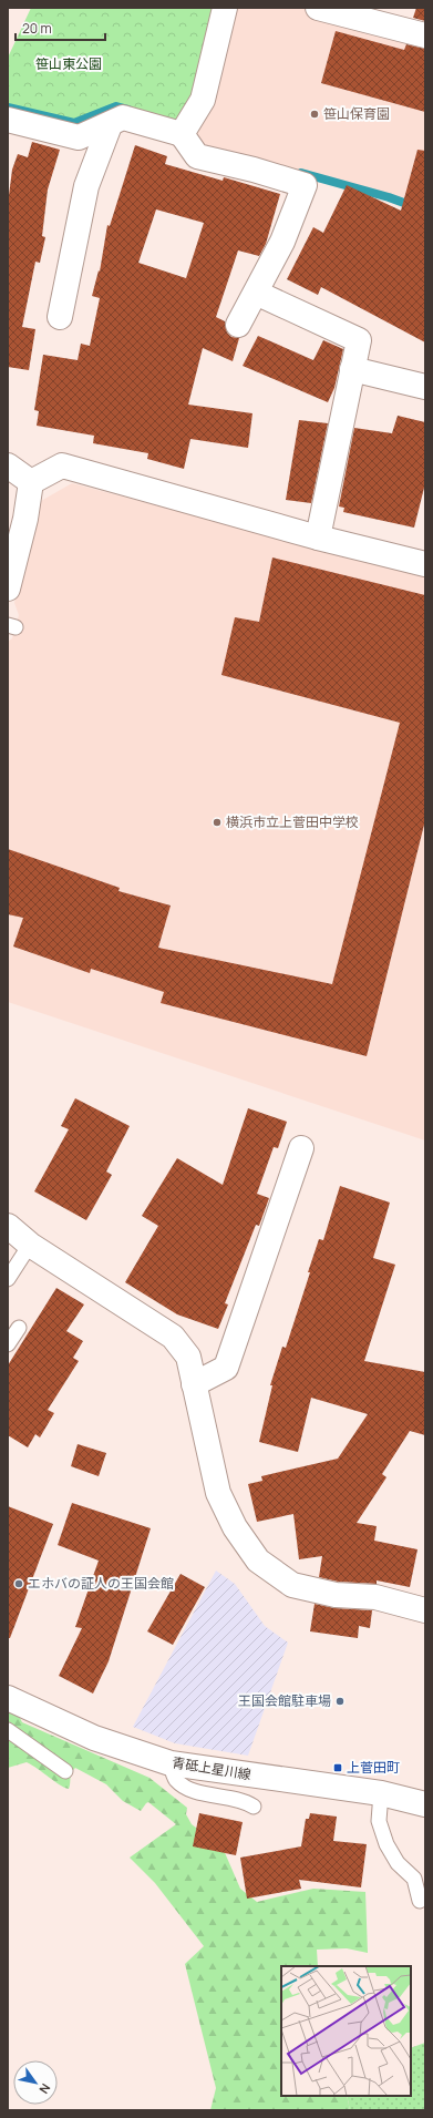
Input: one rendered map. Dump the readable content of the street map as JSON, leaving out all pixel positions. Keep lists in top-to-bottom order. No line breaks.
{"streets":{"street":["青砥上星川線"]},"parks":["笹山東公園"],"places":{"other":["笹山保育園","横浜市立上菅田中学校","エホバの証人の王国会館","王国会館駐車場"],"transit":["上菅田町"]},"scale_bar":"20 m","north":"bottom right"}
